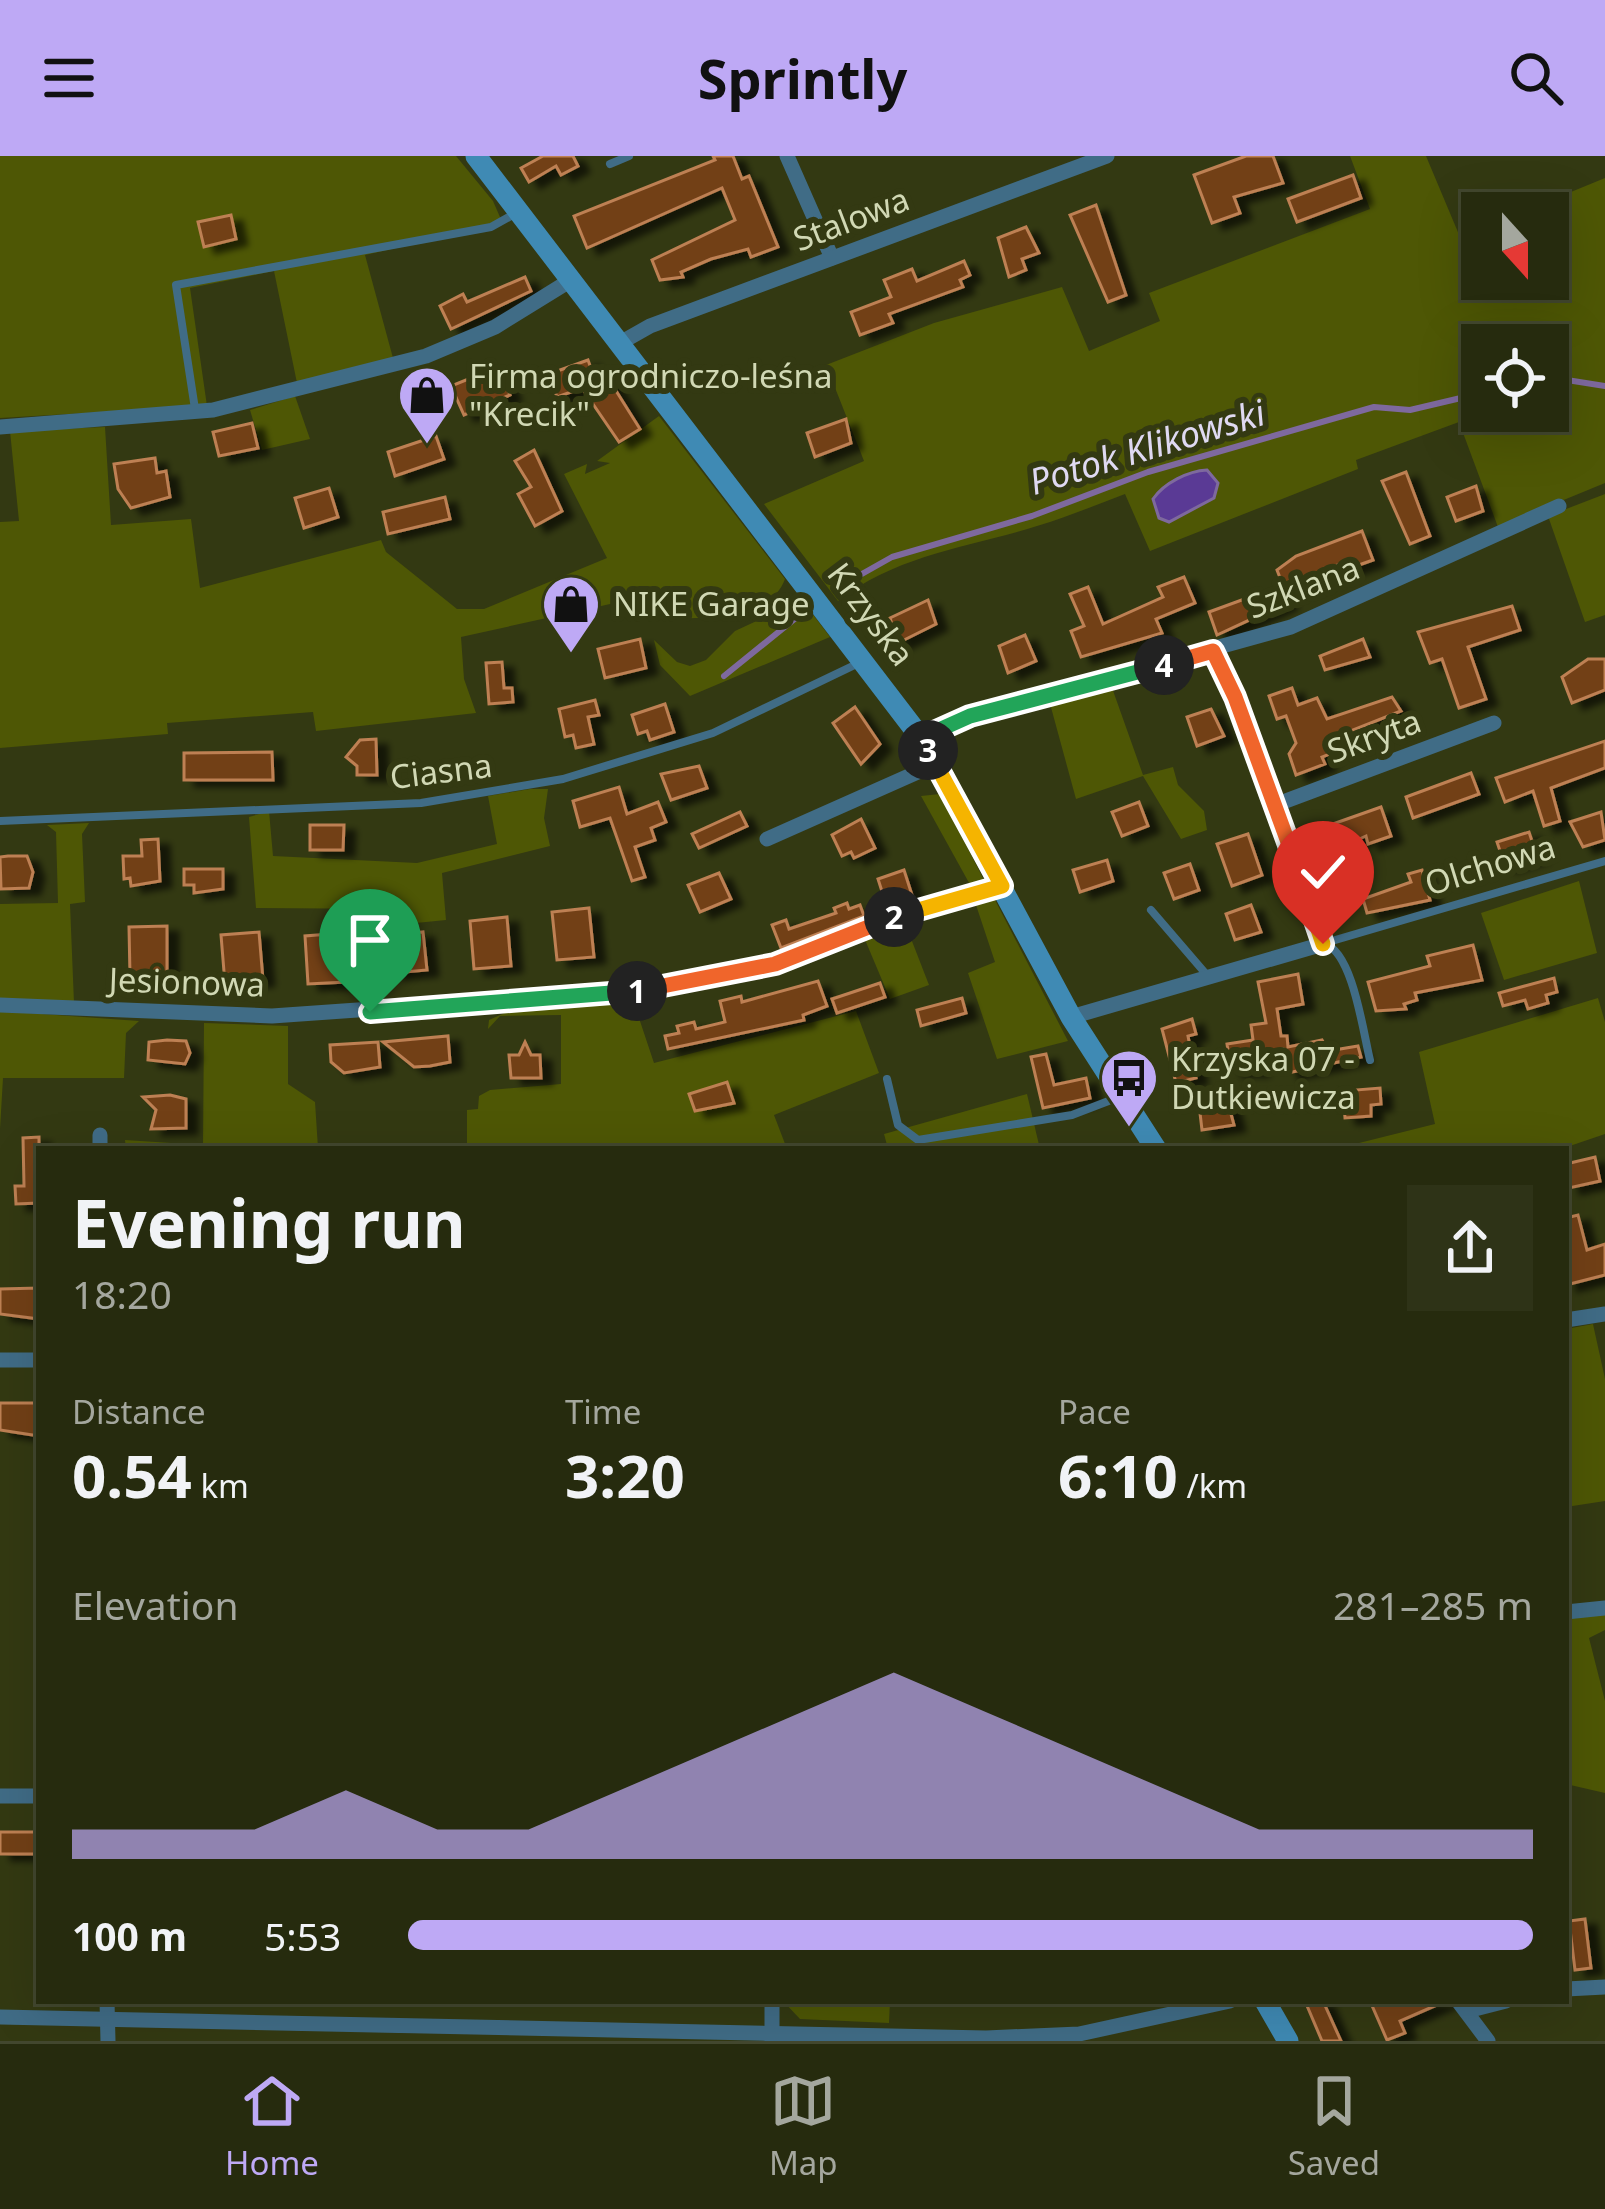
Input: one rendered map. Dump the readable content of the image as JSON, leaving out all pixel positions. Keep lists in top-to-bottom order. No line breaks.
{"streets":{"street":["Stalowa","Szklana","Krzyska","Skryta","Olchowa","Jesionowa"],"lane":["Ciasna"]},"crossings":[["Stalowa","Krzyska"],["Szklana","Krzyska"],["Krzyska","Ciasna"],["Krzyska","Olchowa"],["Krzyska","Jesionowa"]],"water":["Potok Klikowski"],"places":{"shop":["Firma ogrodniczo-leśna \"Krecik\"","NIKE Garage"],"bus stop":["Krzyska 07 - Dutkiewicza"]},"north":"bottom","page":{"header":"Sprintly","pins":["4","3","2","1"],"heading":["Evening run","18:20"],"stats":[["Distance","0.54 km"],["Time","3:20"],["Pace","6:10 /km"]],"chart":["Elevation","281–285 m"],"list":[{"name":"100 m","note":"5:53"}],"tabs":["Home","Map","Saved"]}}
